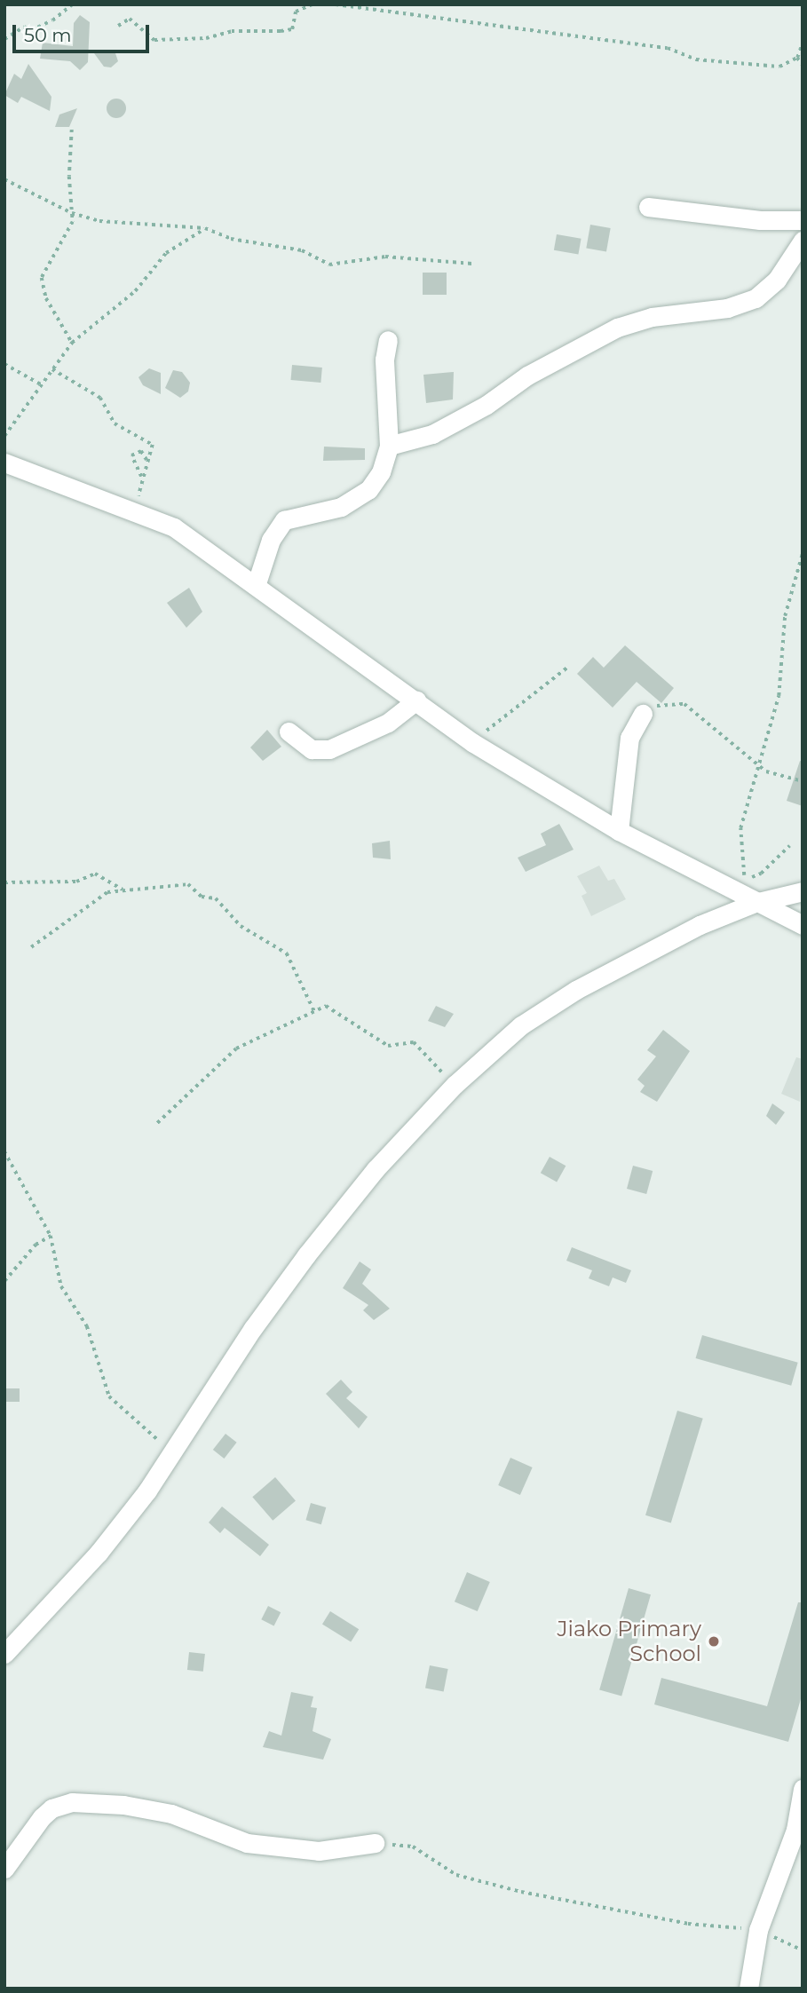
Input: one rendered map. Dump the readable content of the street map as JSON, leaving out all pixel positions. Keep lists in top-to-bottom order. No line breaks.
{"places":["Jiako Primary School"],"scale_bar":"50 m"}
